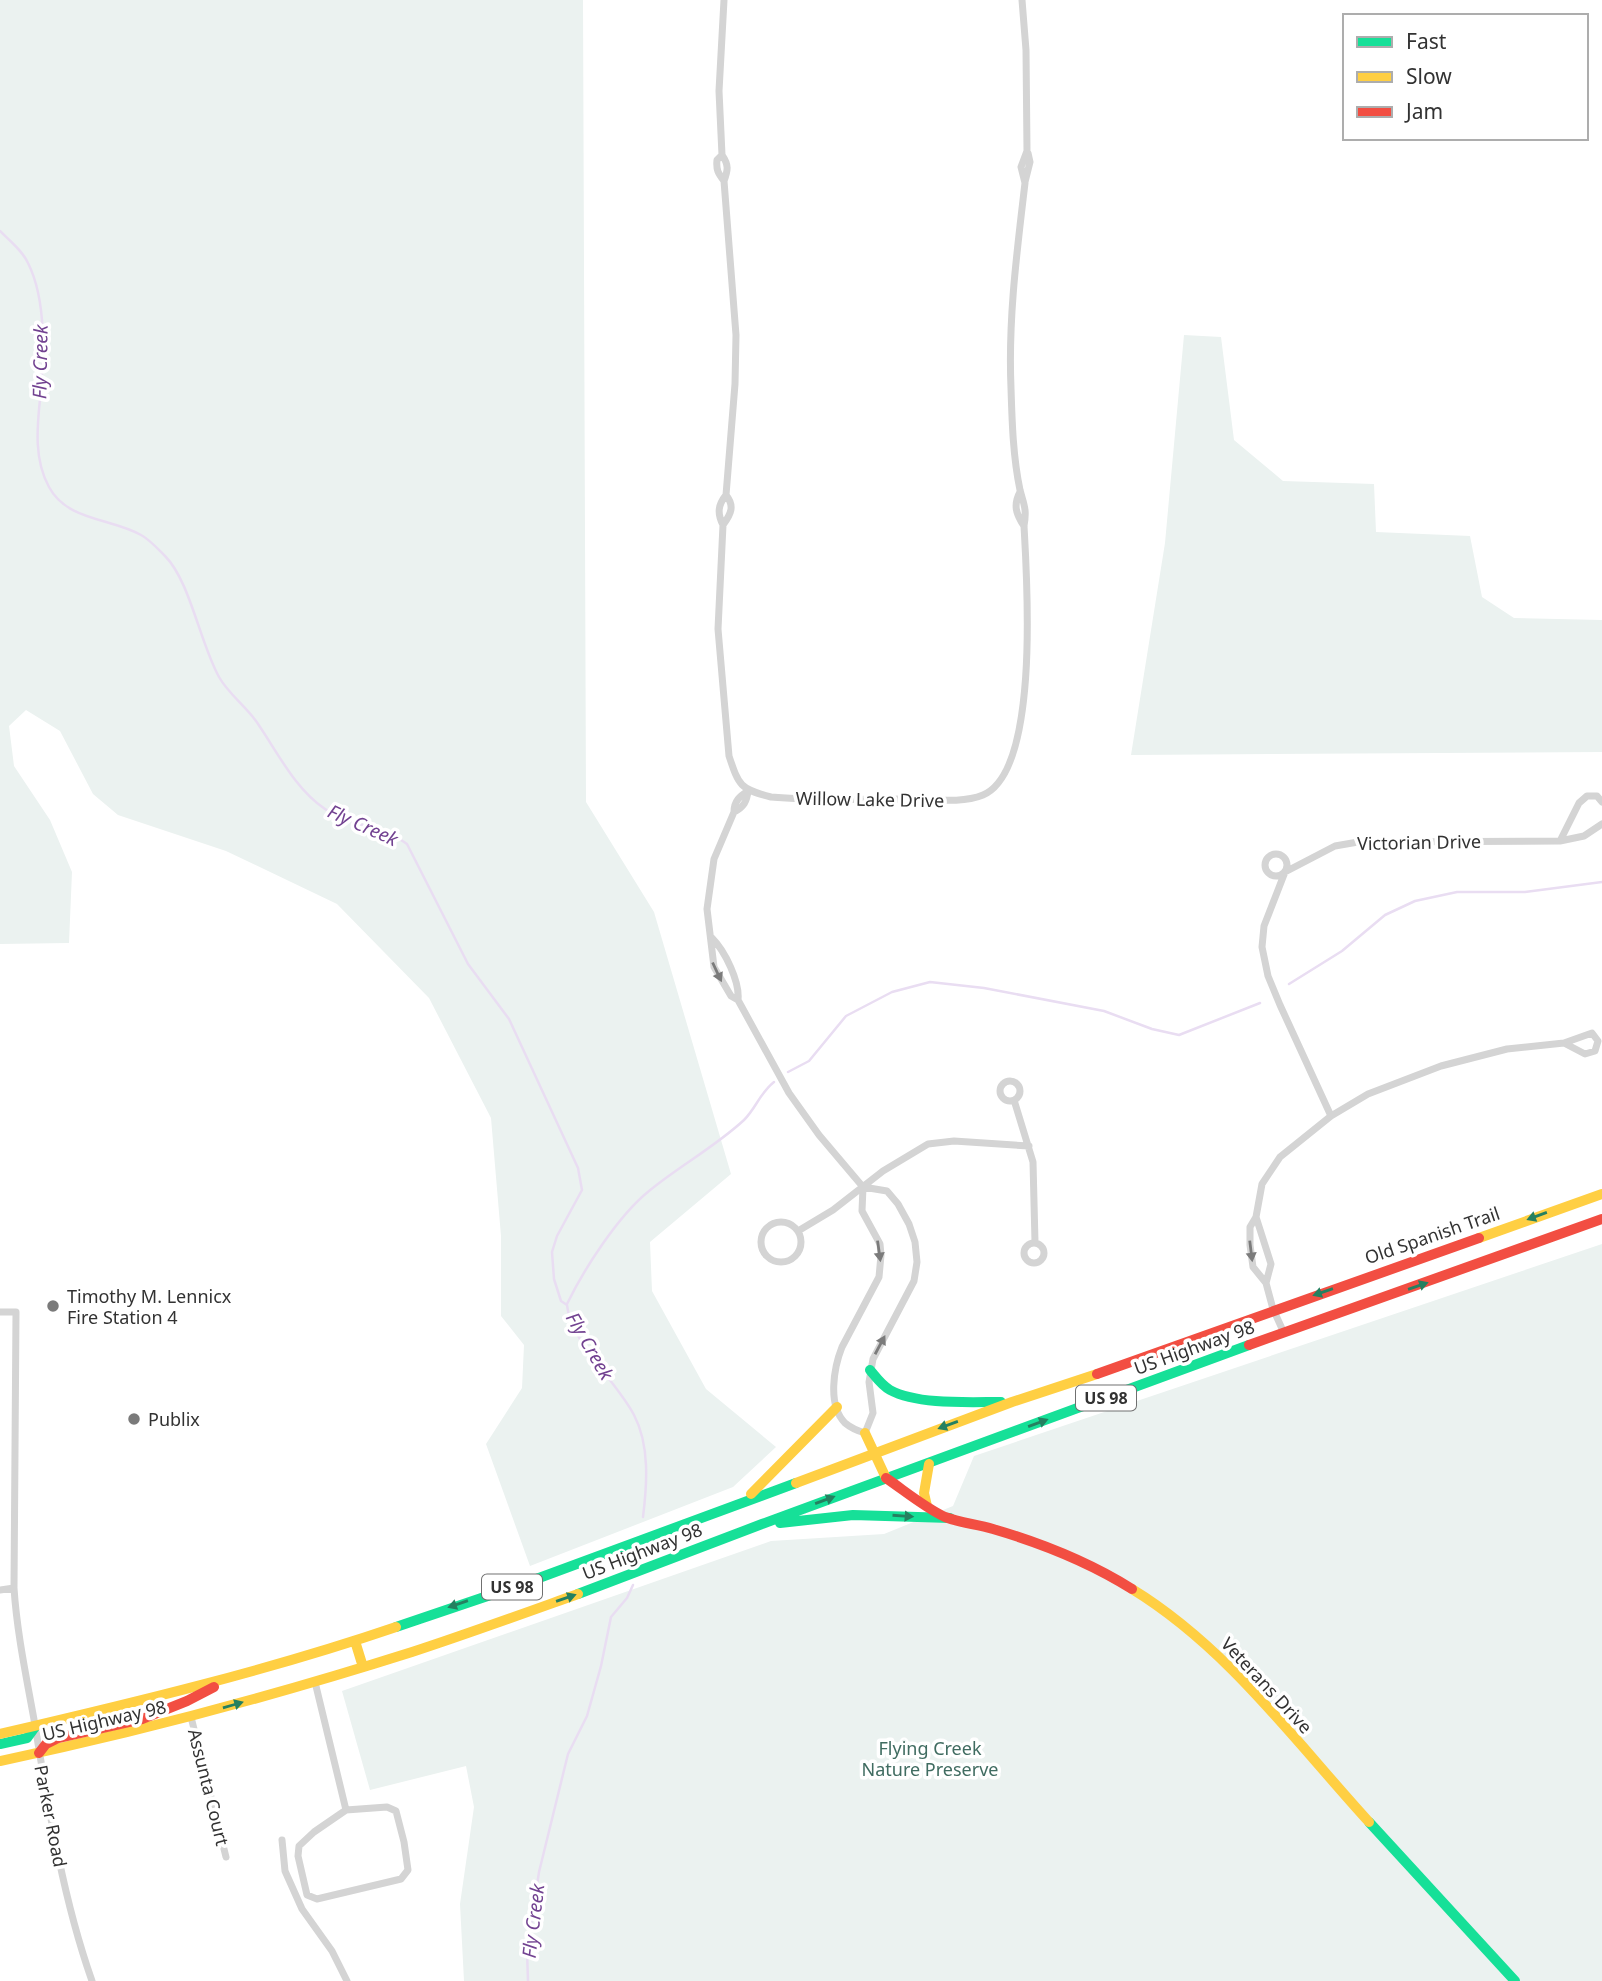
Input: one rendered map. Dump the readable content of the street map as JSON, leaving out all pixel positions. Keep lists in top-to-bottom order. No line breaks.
{"streets":{"main road":["Old Spanish Trail","US Highway 98","US 98","Veterans Drive"],"street":["Willow Lake Drive","Victorian Drive","Assunta Court","Parker Road"]},"crossings":[["Old Spanish Trail","US Highway 98"],["US Highway 98","US 98"],["US Highway 98","Veterans Drive"],["US Highway 98","Assunta Court"],["US Highway 98","Parker Road"]],"water":["Fly Creek"],"parks":["Flying Creek Nature Preserve"],"places":["Timothy M. Lennicx Fire Station 4","Publix"],"legend":["Fast","Slow","Jam"]}
